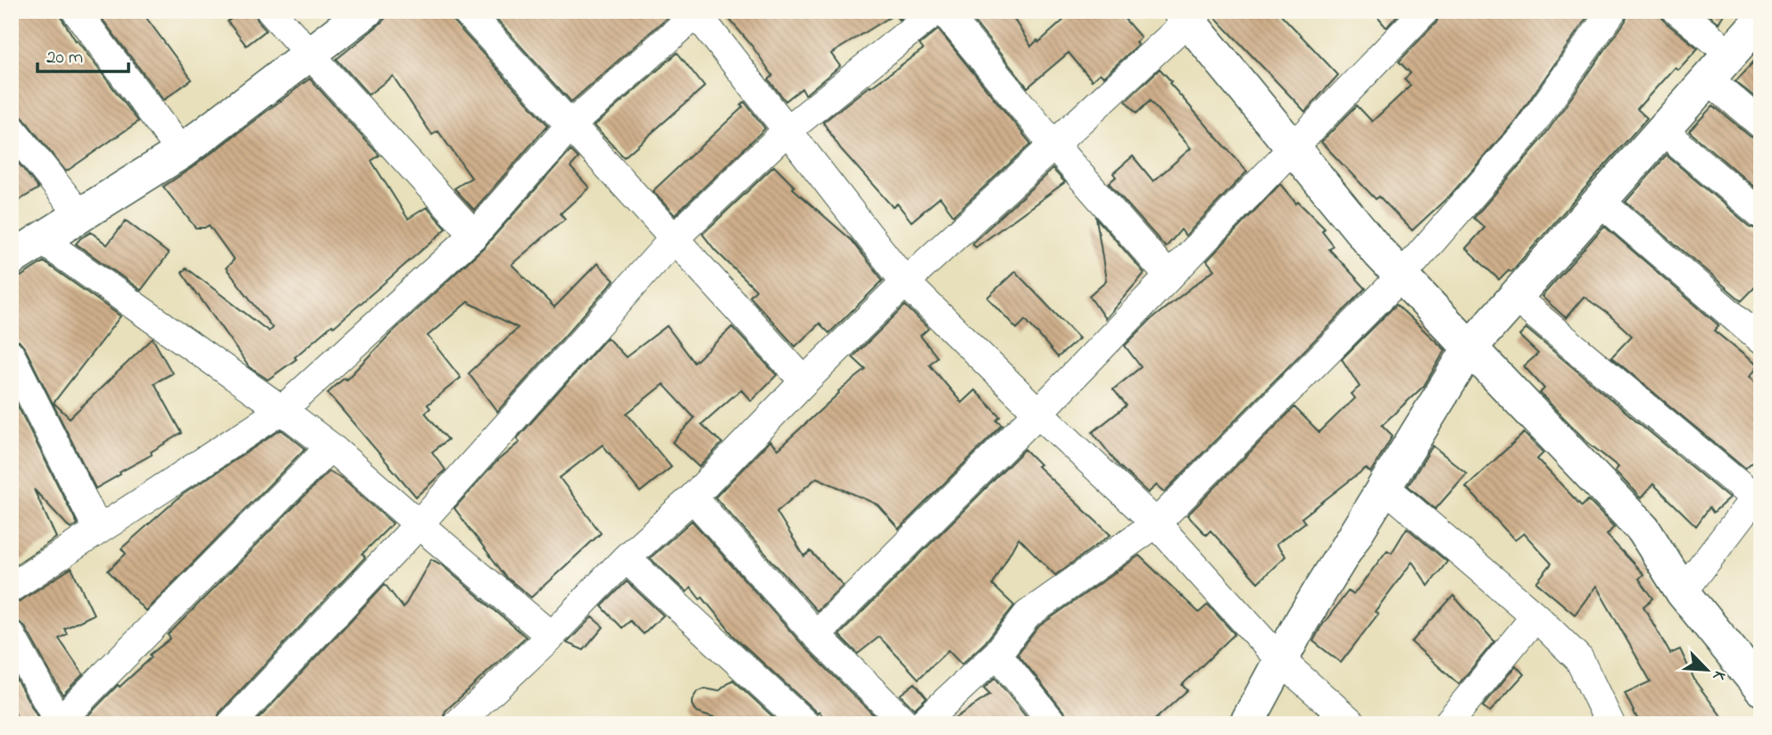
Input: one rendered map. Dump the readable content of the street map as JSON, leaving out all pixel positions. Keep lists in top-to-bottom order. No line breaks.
{"scale_bar":"20 m","north":"bottom right"}
